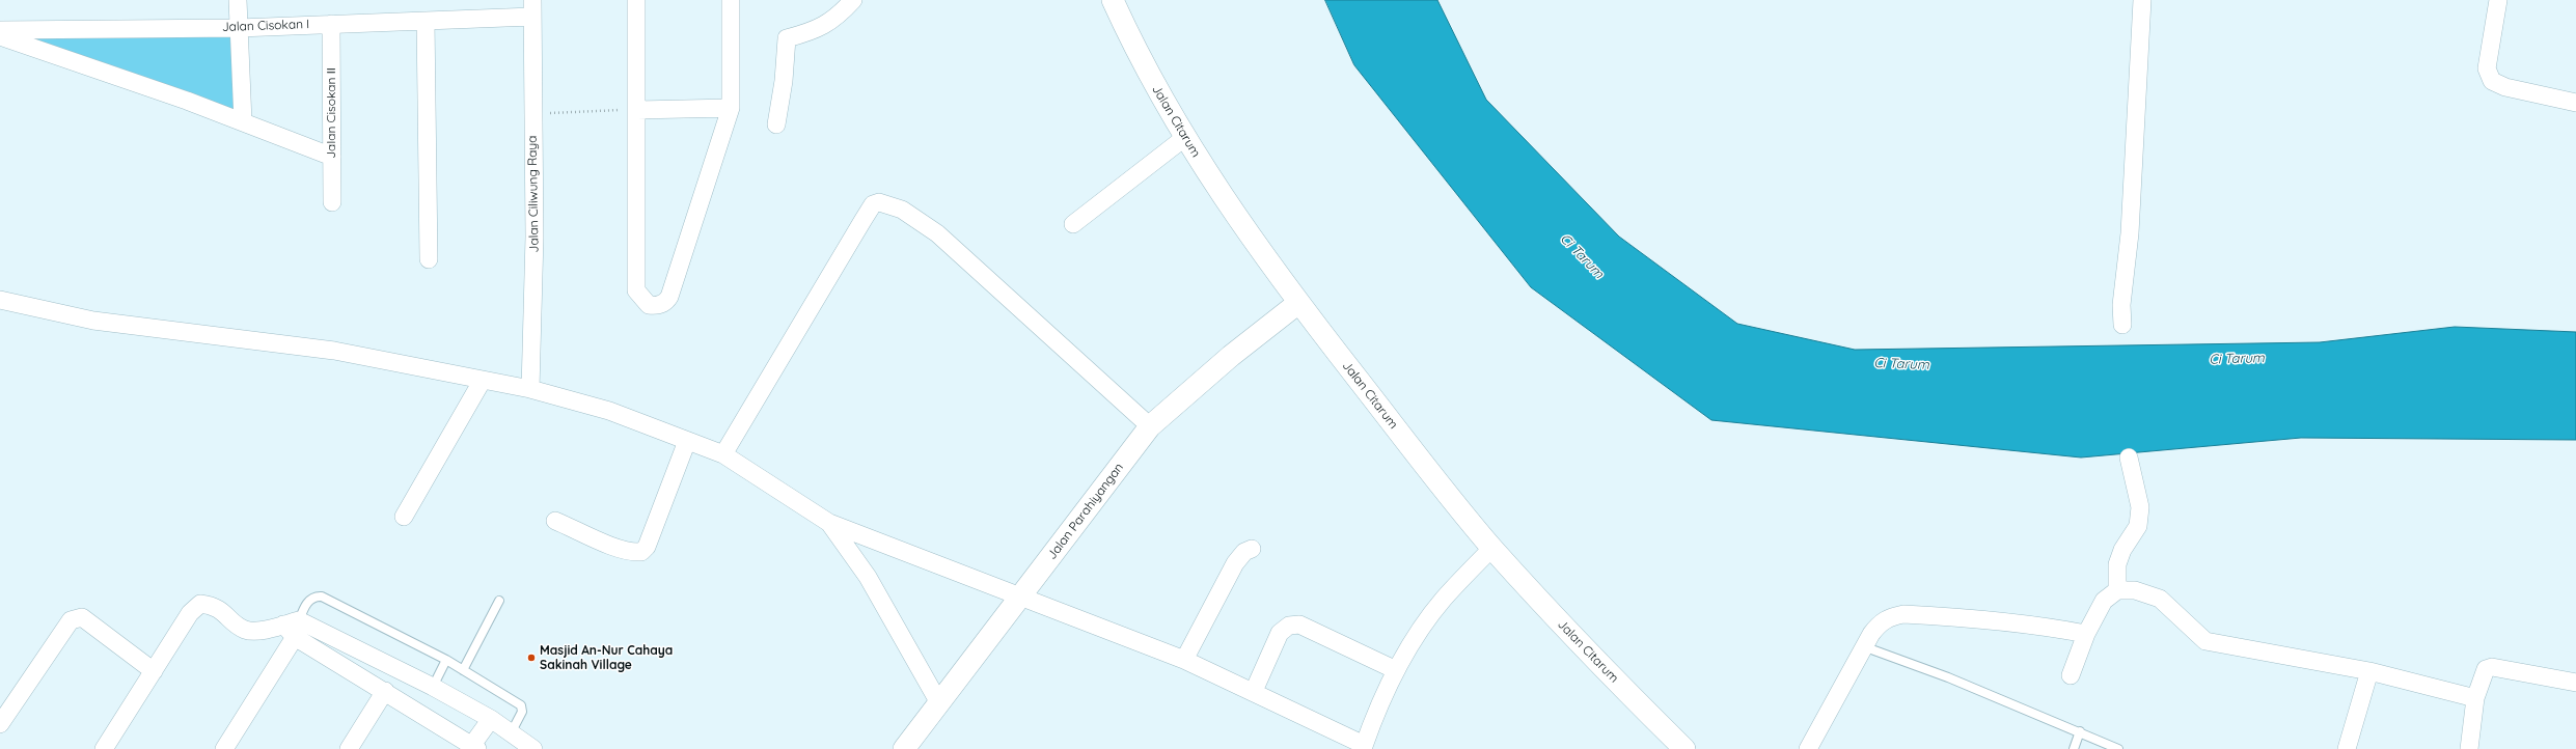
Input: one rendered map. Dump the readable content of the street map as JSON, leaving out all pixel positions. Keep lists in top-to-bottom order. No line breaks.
{"streets":{"street":["Jalan Cisokan I","Jalan Cisokan II","Jalan Citarum","Jalan Ciliwung Raya","Jalan Parahiyangan"]},"crossings":[["Jalan Cisokan I","Jalan Cisokan II"],["Jalan Cisokan I","Jalan Ciliwung Raya"],["Jalan Citarum","Jalan Parahiyangan"]],"water":["Ci Tarum"],"places":["Masjid An-Nur Cahaya Sakinah Village"]}
